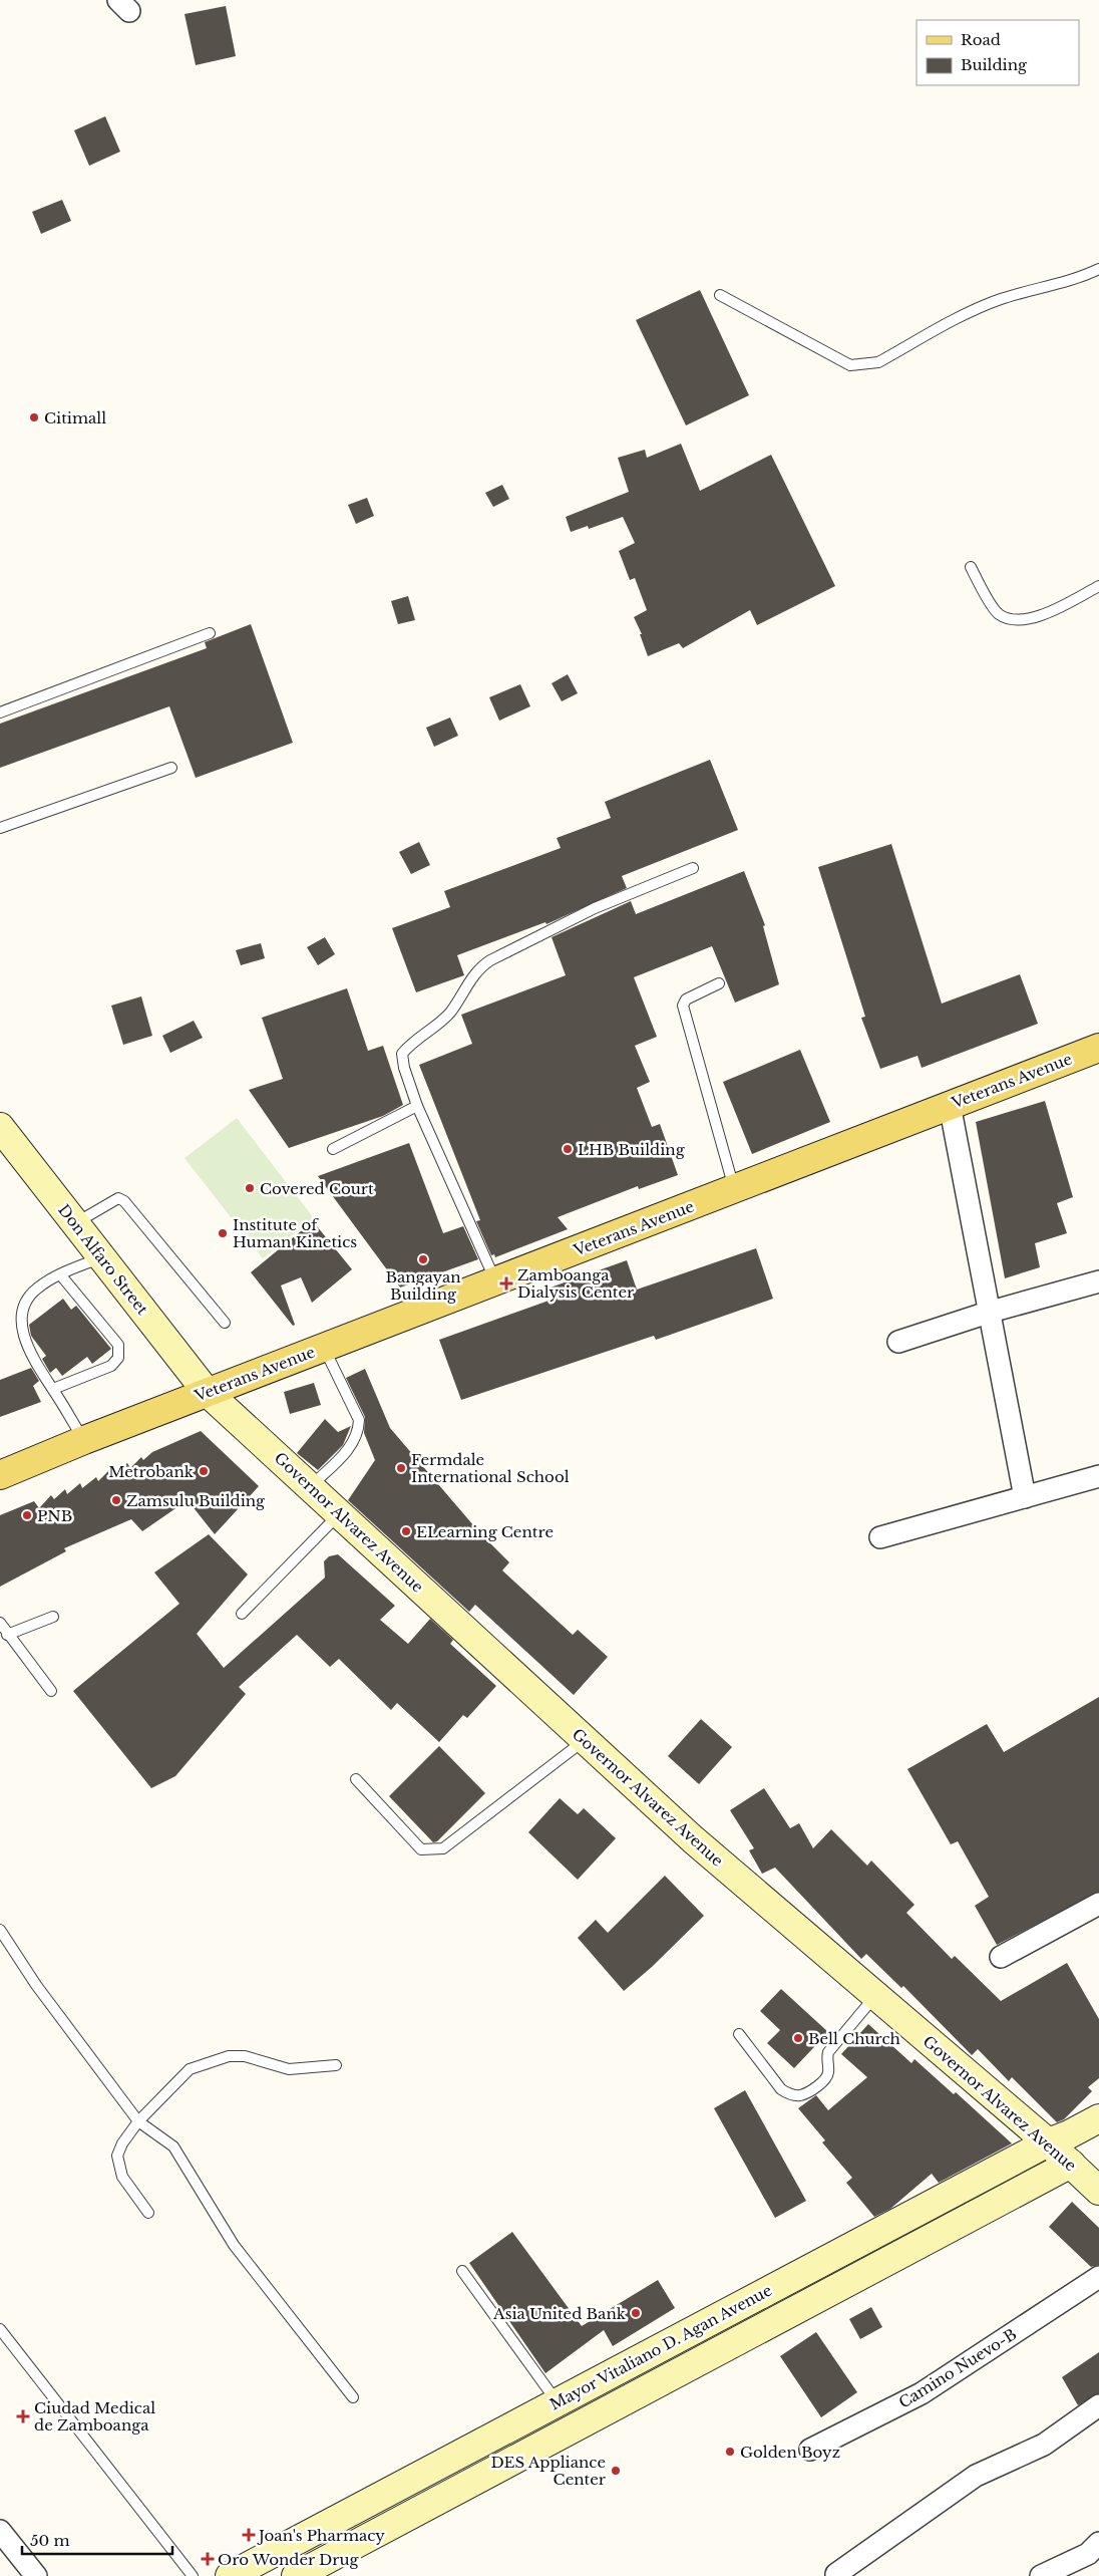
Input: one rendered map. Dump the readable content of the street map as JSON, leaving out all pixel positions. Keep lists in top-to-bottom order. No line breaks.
{"streets":{"main road":["Veterans Avenue","Don Alfaro Street","Governor Alvarez Avenue","Mayor Vitaliano D. Agan Avenue"],"street":["Camino Nuevo-B"]},"crossings":[["Veterans Avenue","Don Alfaro Street"],["Veterans Avenue","Governor Alvarez Avenue"],["Don Alfaro Street","Governor Alvarez Avenue"],["Governor Alvarez Avenue","Mayor Vitaliano D. Agan Avenue"]],"places":{"other":["Citimall","LHB Building","Covered Court","Institute of Human Kinetics","Bangayan Building","Fermdale International School","Metrobank","Zamsulu Building","PNB","ELearning Centre","Bell Church","Asia United Bank","Golden Boyz","DES Appliance Center"],"health":["Zamboanga Dialysis Center","Ciudad Medical de Zamboanga","Joan's Pharmacy","Oro Wonder Drug"]},"legend":["Road","Building"],"scale_bar":"50 m"}
